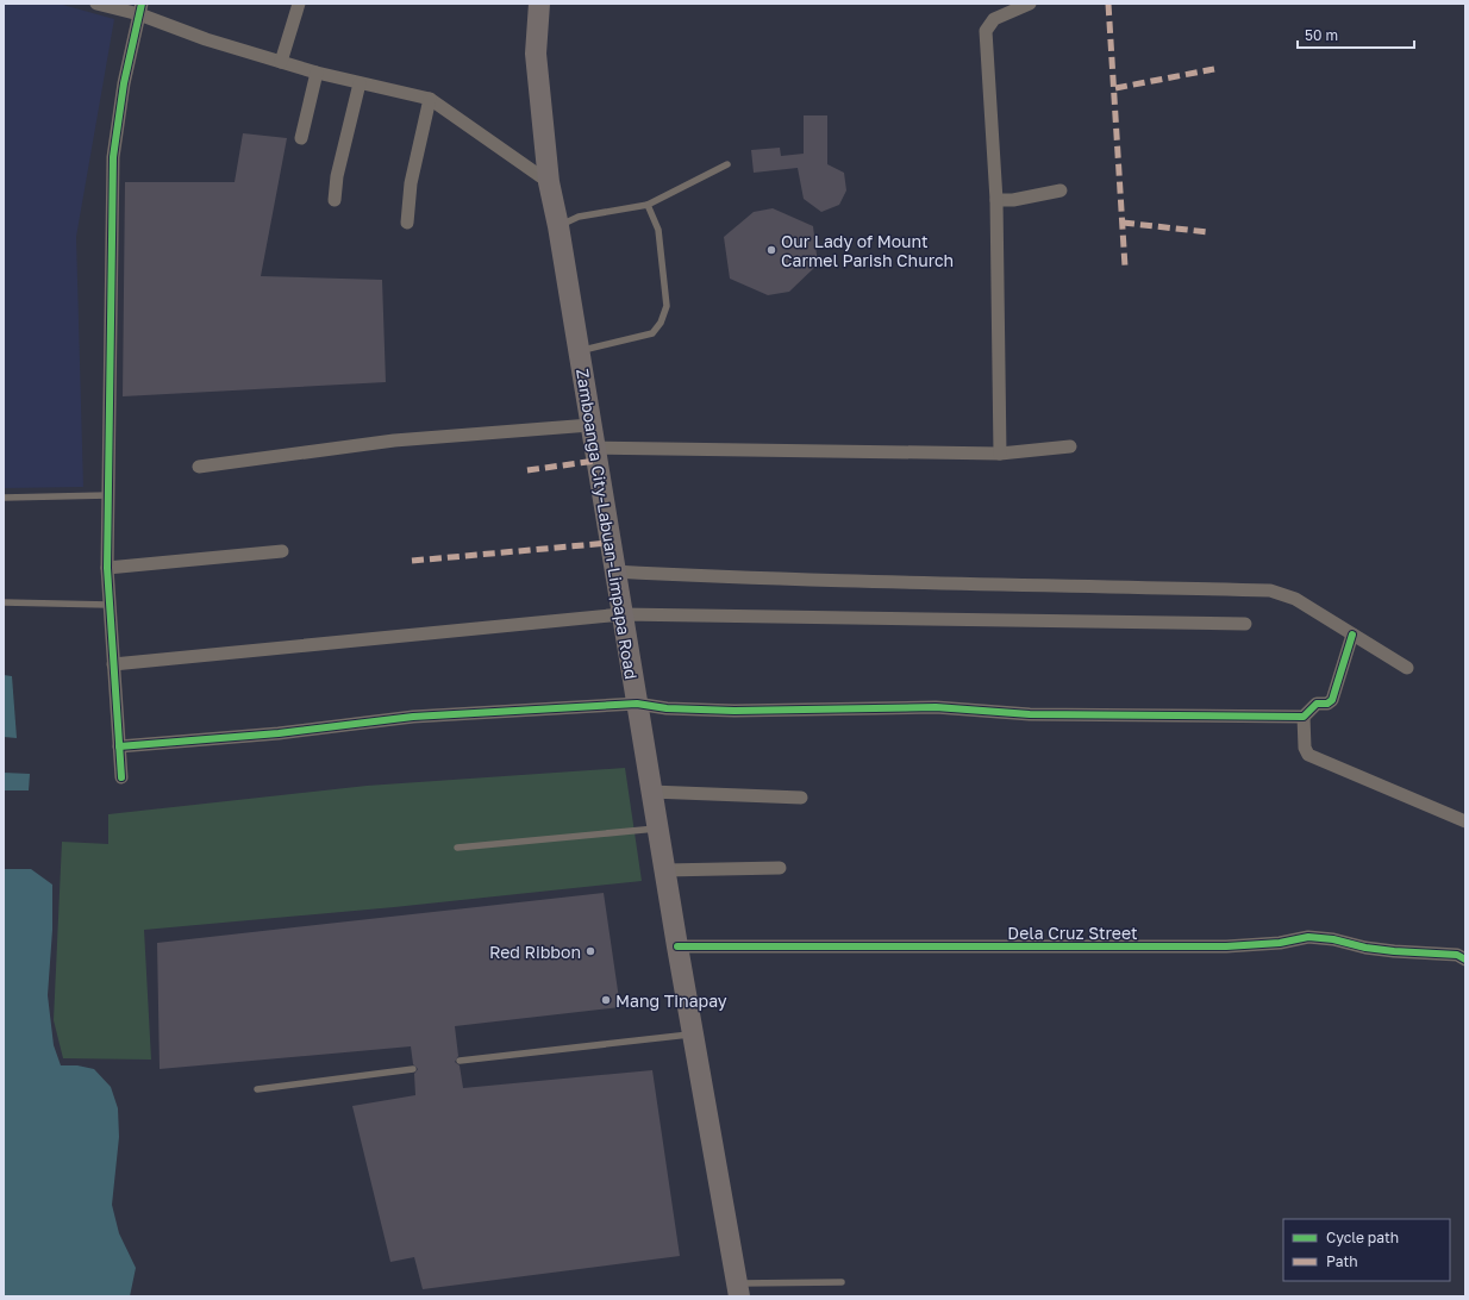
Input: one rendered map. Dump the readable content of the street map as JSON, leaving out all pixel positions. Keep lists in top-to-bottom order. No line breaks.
{"streets":{"main road":["Zamboanga City-Labuan-Limpapa Road"],"street":["Dela Cruz Street"]},"crossings":[["Zamboanga City-Labuan-Limpapa Road","Dela Cruz Street"]],"places":["Our Lady of Mount Carmel Parish Church","Red Ribbon","Mang Tinapay"],"legend":["Cycle path","Path"],"scale_bar":"50 m"}
